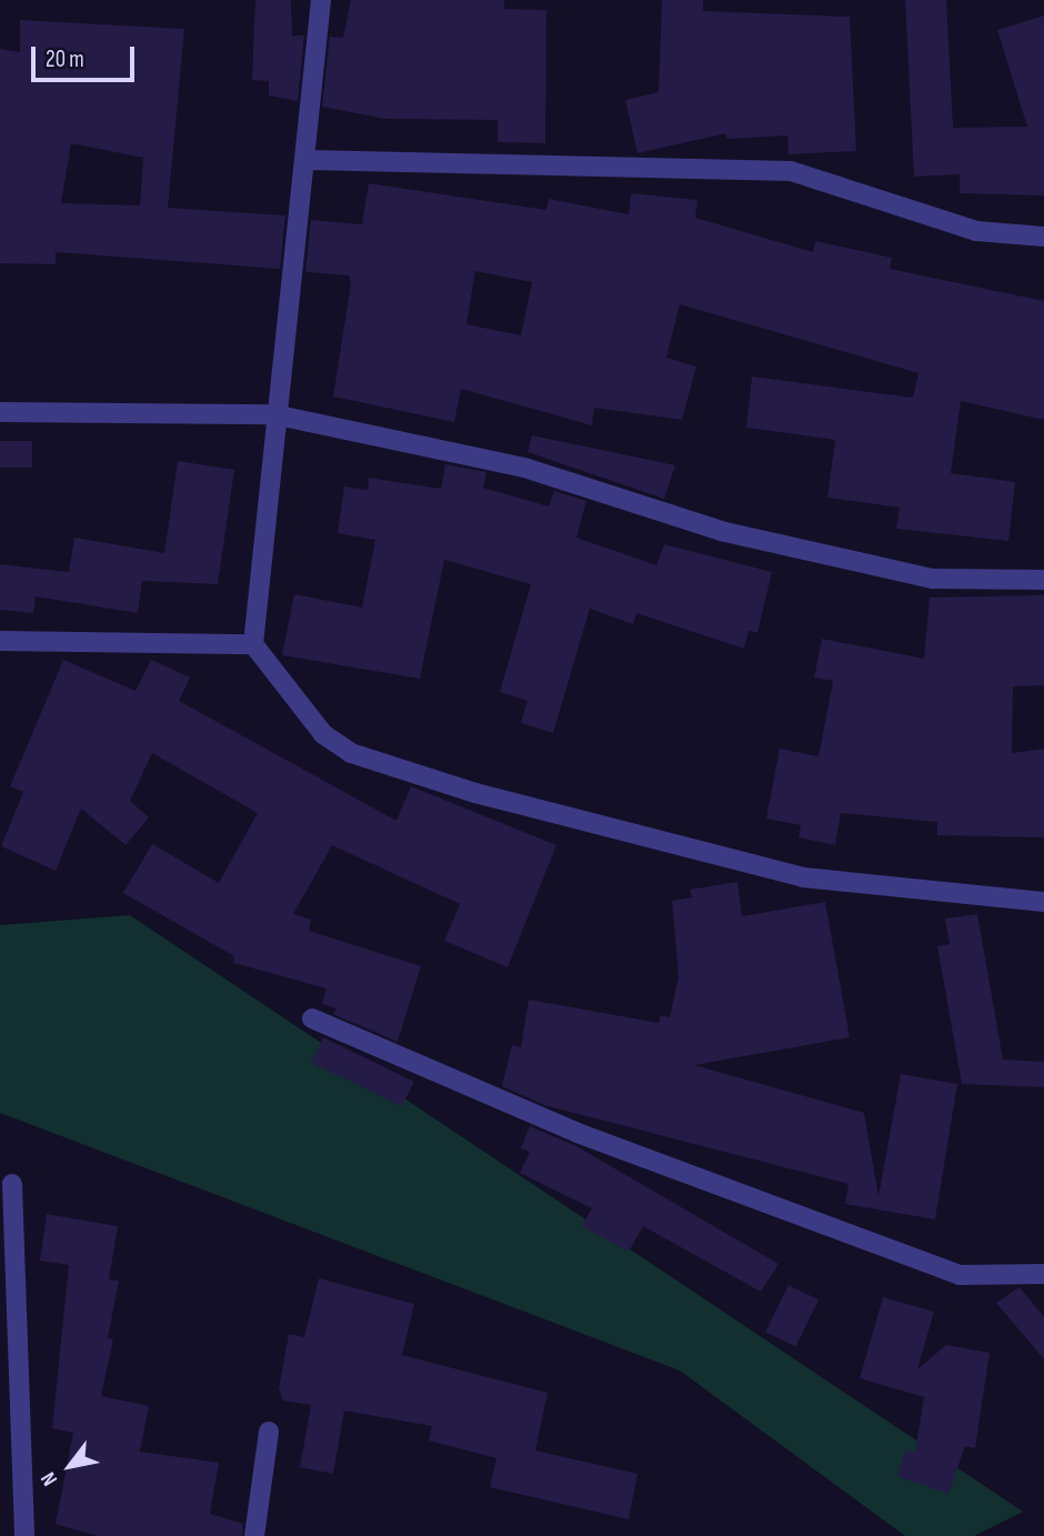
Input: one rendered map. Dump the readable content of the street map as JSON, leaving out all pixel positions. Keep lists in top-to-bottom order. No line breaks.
{"scale_bar":"20 m","north":"bottom left"}
